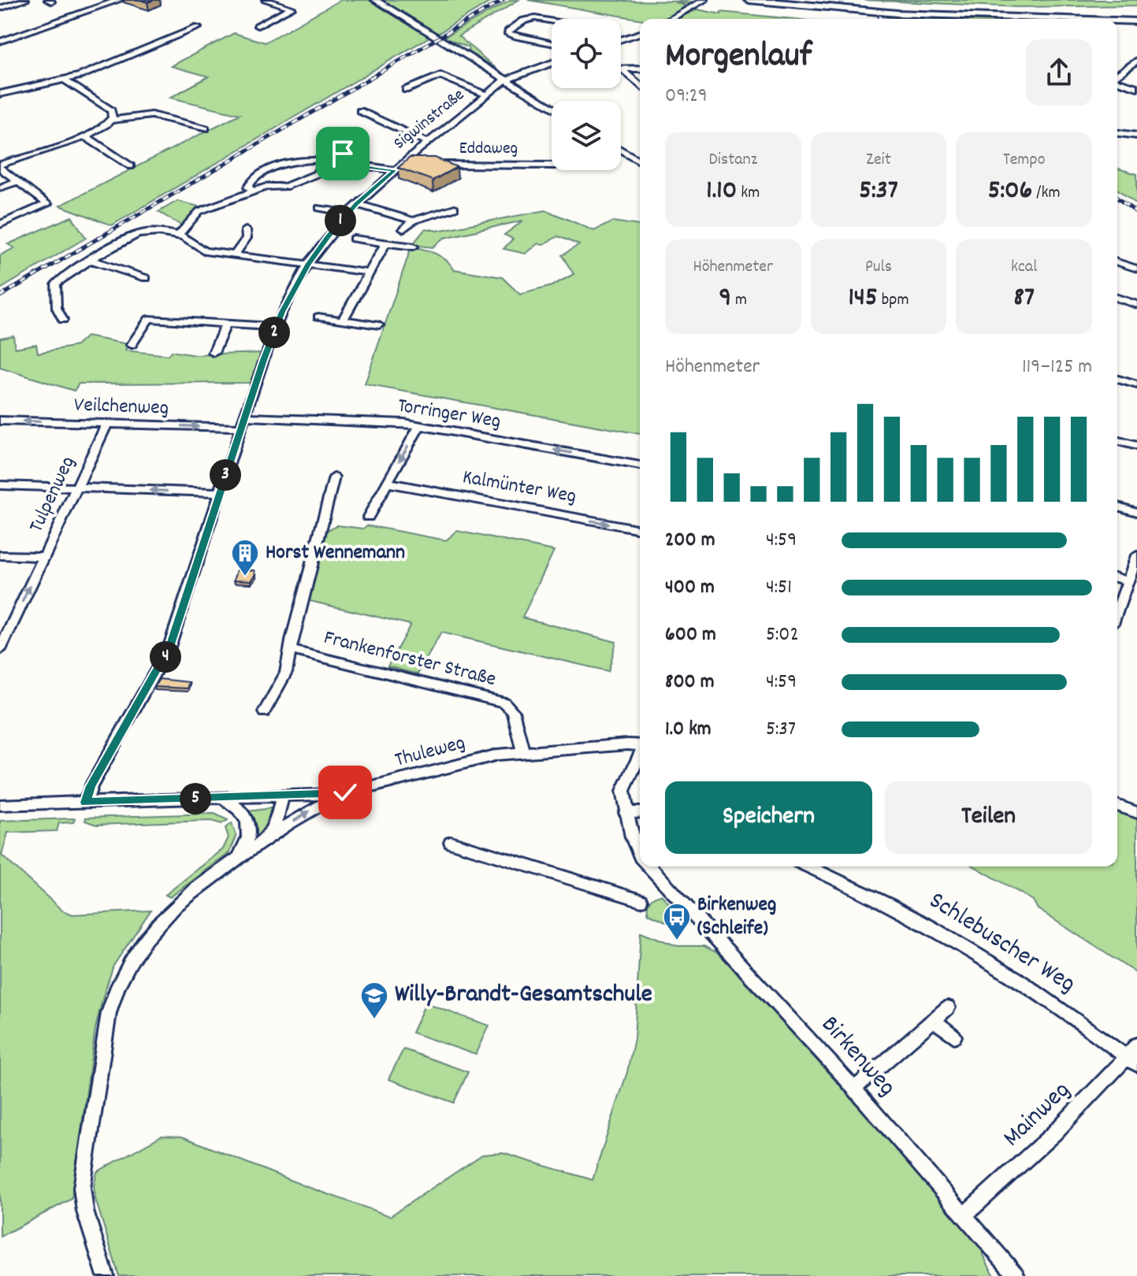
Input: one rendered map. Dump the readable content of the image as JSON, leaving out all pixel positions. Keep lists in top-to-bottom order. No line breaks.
{"streets":{"street":["Sigwinstraße","Eddaweg","Veilchenweg","Torringer Weg","Kalmünter Weg","Tulpenweg","Frankenforster Straße","Thuleweg","Schlebuscher Weg","Birkenweg","Mainweg"]},"crossings":[["Sigwinstraße","Veilchenweg"],["Sigwinstraße","Torringer Weg"],["Sigwinstraße","Thuleweg"],["Veilchenweg","Torringer Weg"],["Veilchenweg","Tulpenweg"],["Frankenforster Straße","Thuleweg"],["Schlebuscher Weg","Mainweg"],["Birkenweg","Mainweg"]],"one_way":["Torringer Weg","Kalmünter Weg","Tulpenweg"],"places":{"building":["Horst Wennemann"],"bus stop":["Birkenweg (Schleife)"],"school or university":["Willy-Brandt-Gesamtschule"]},"page":{"heading":["Morgenlauf","09:29"],"stats":[["Distanz","1.10 km"],["Zeit","5:37"],["Tempo","5:06 /km"],["Höhenmeter","9 m"],["Puls","145 bpm"],["kcal","87"]],"pins":["1","2","3","4","5"],"chart":["Höhenmeter","119–125 m"],"list":[{"name":"200 m","note":"4:59"},{"name":"400 m","note":"4:51"},{"name":"600 m","note":"5:02"},{"name":"800 m","note":"4:59"},{"name":"1.0 km","note":"5:37"}],"buttons":["Speichern","Teilen"]}}
